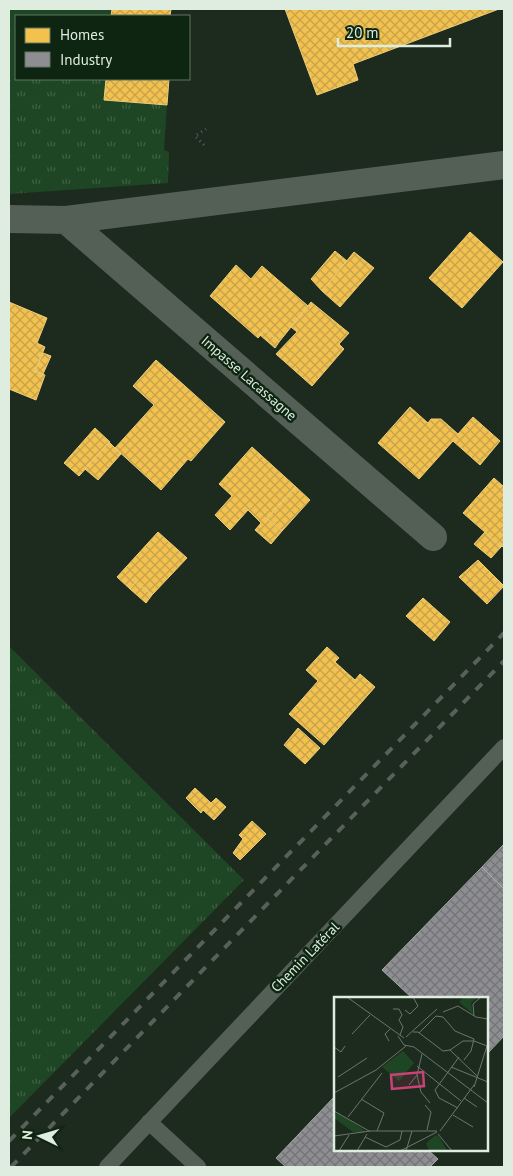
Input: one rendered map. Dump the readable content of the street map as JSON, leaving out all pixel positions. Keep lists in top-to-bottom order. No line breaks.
{"streets":{"street":["Impasse Lacassagne"],"lane":["Chemin Latéral"]},"legend":["Homes","Industry"],"scale_bar":"20 m","north":"left"}
